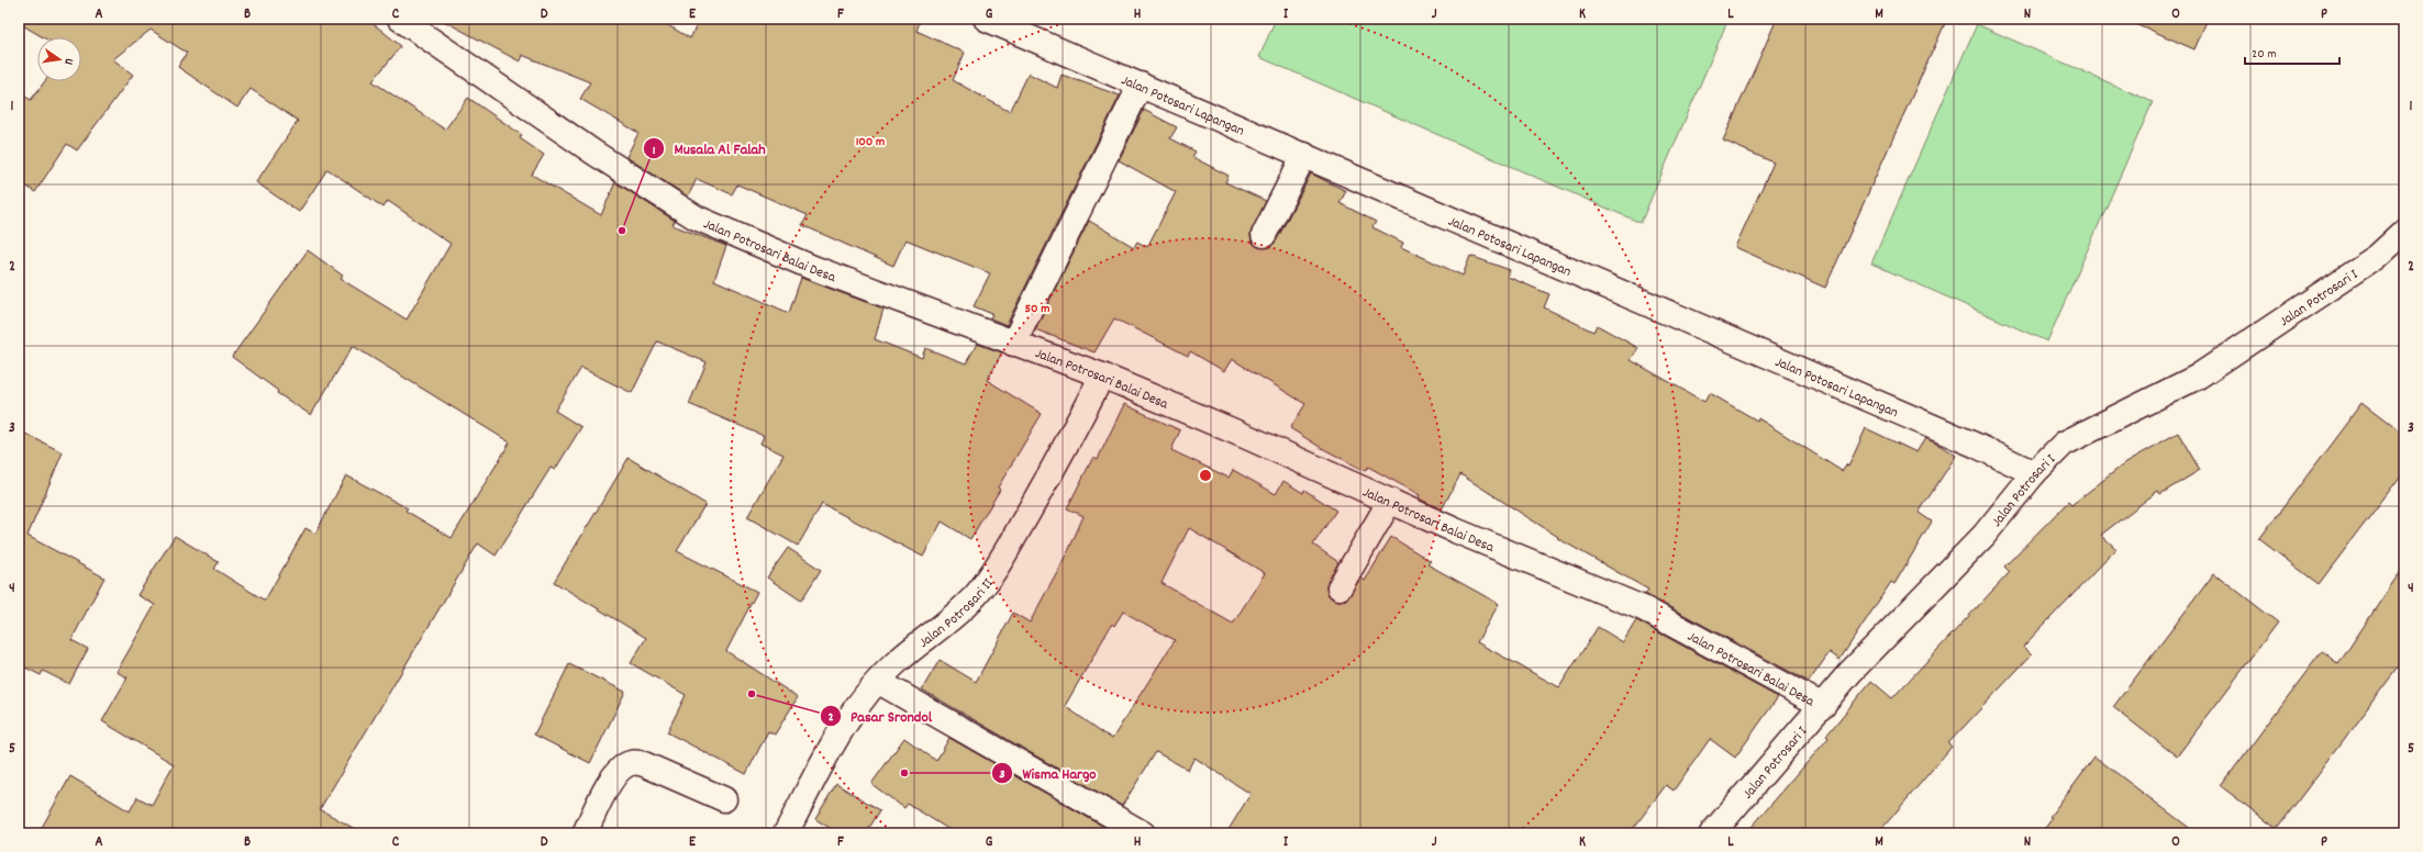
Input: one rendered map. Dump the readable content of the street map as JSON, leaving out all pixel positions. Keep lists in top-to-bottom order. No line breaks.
{"streets":{"street":["Jalan Potosari Lapangan","Jalan Potrosari Balai Desa","Jalan Potrosari I","Jalan Potrosari II"]},"crossings":[["Jalan Potosari Lapangan","Jalan Potrosari I"],["Jalan Potrosari Balai Desa","Jalan Potrosari I"],["Jalan Potrosari Balai Desa","Jalan Potrosari II"]],"places":["Musala Al Falah","Pasar Srondol","Wisma Hargo"],"scale_bar":"20 m","north":"right","grid":{"columns":["A","B","C","D","E","F","G","H","I","J","K","L","M","N","O","P"],"rows":["1","2","3","4","5"]},"rings":["100 m","50 m"]}
